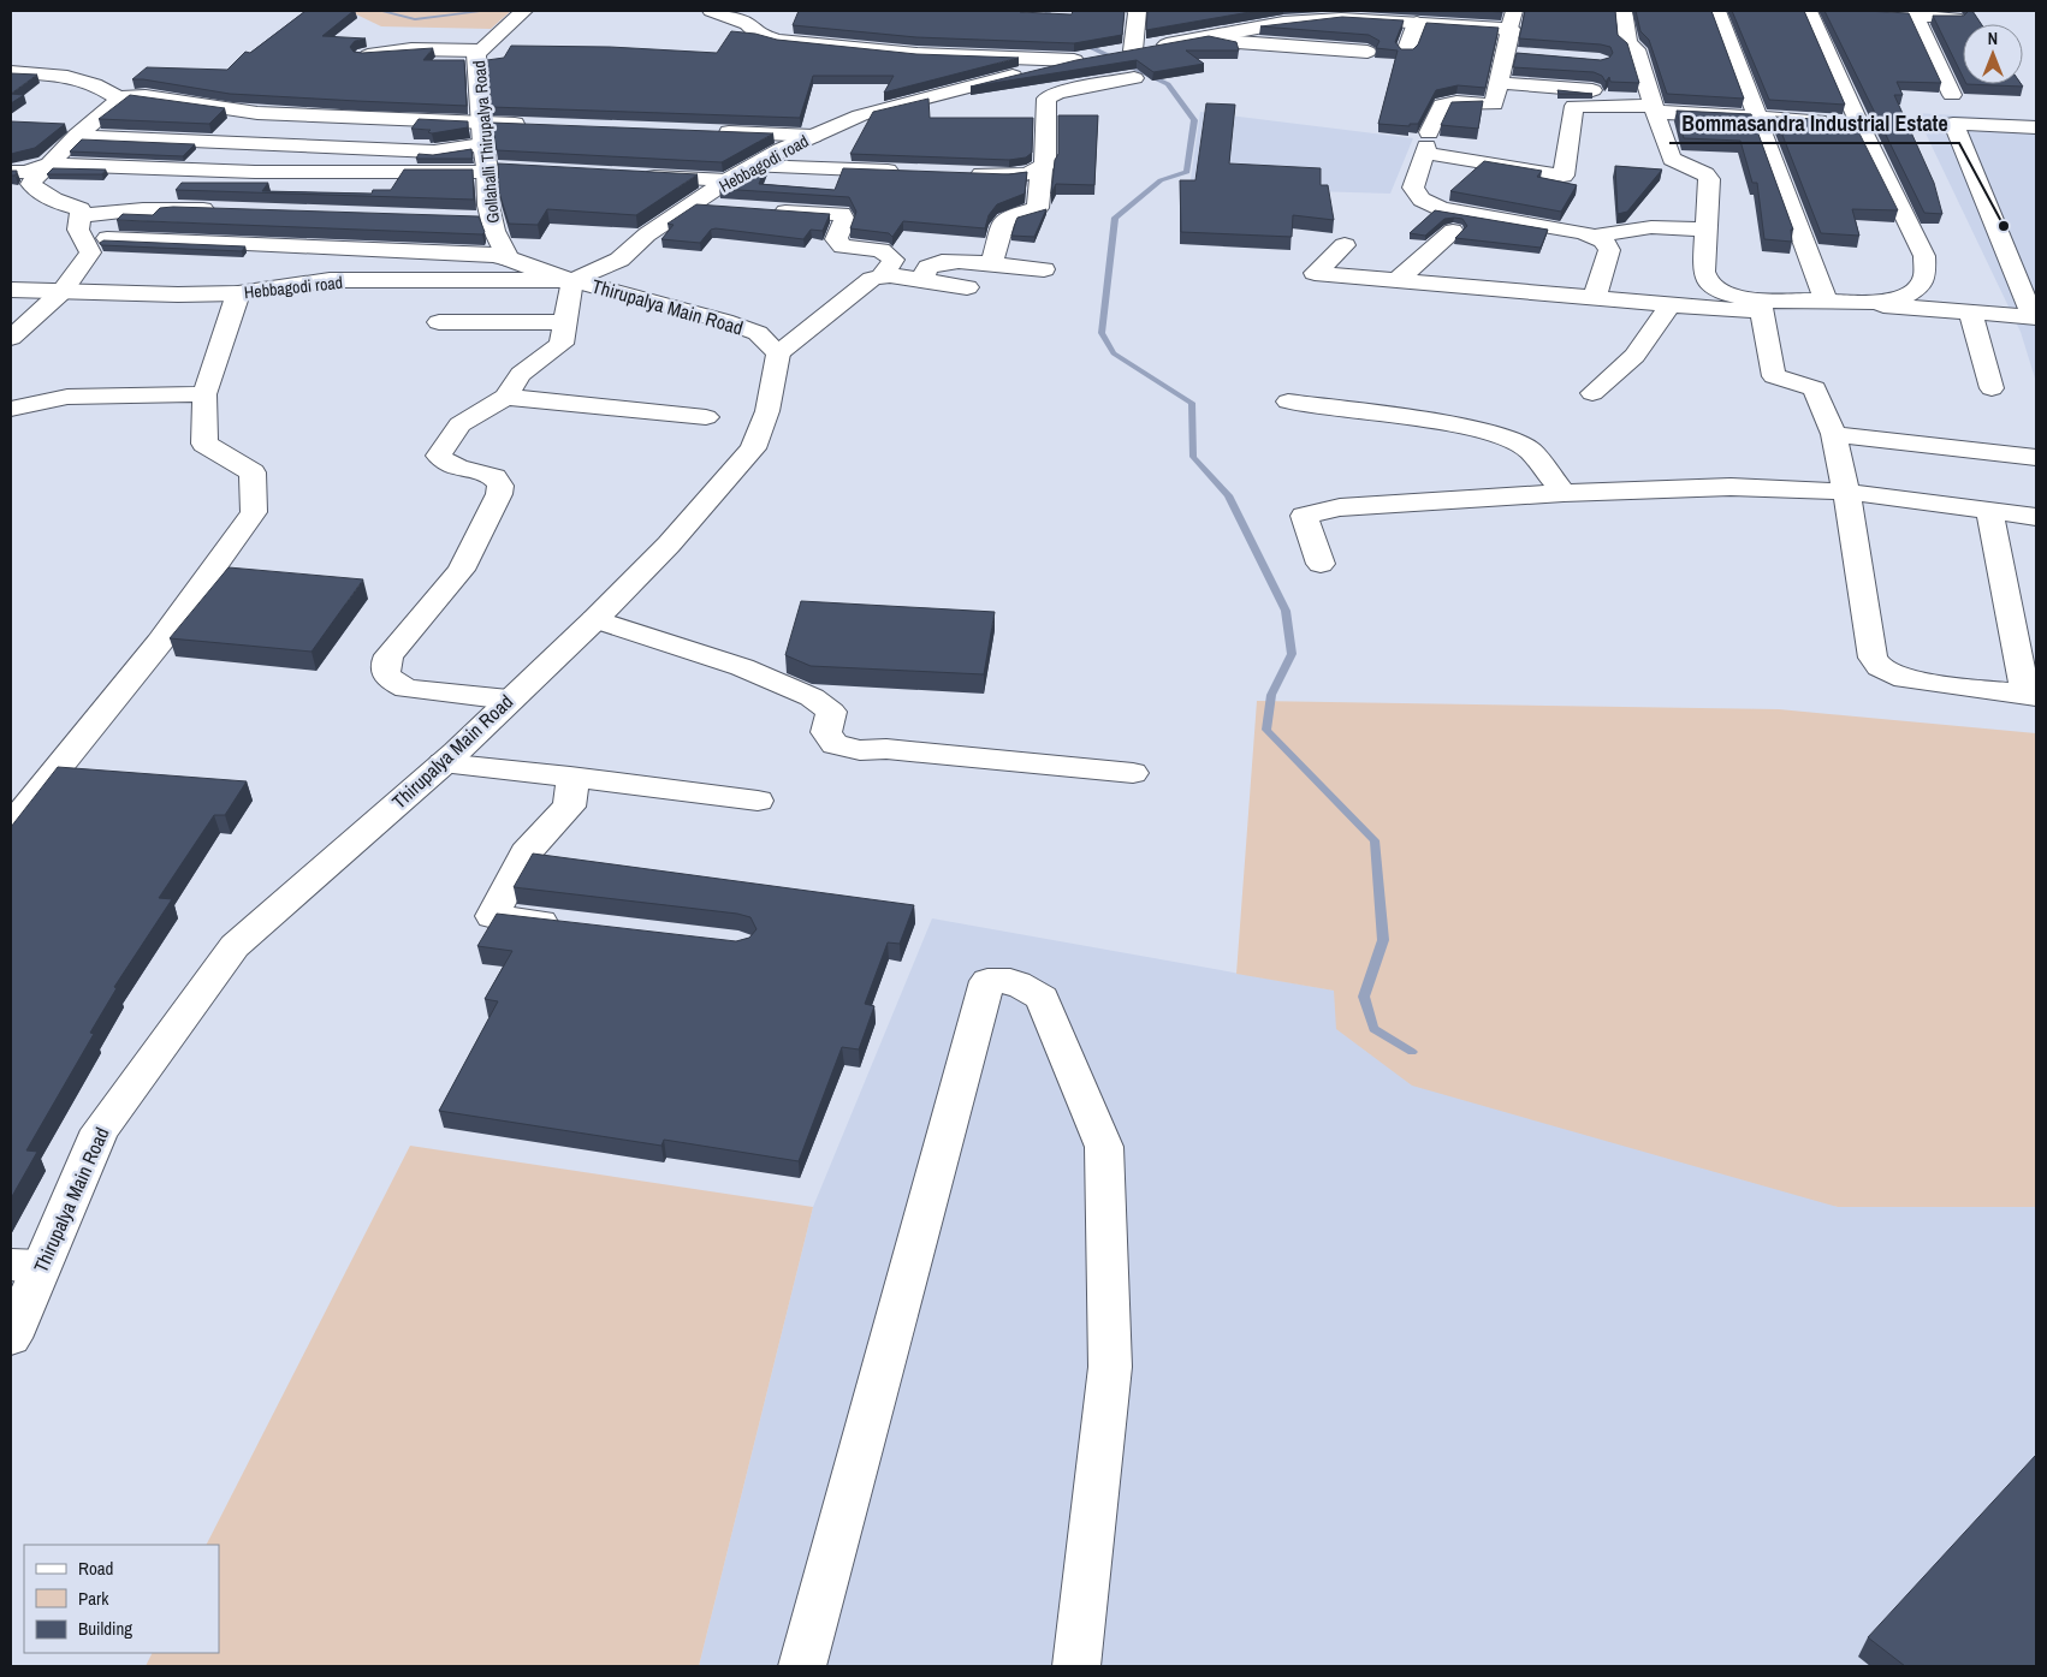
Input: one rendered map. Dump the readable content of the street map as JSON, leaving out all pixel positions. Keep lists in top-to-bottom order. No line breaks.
{"streets":{"street":["Gollahalli Thirupalya Road","Hebbagodi road","Thirupalya Main Road"]},"crossings":[["Hebbagodi road","Thirupalya Main Road"]],"places":["Bommasandra Industrial Estate"],"legend":["Road","Park","Building"],"north":"top"}
